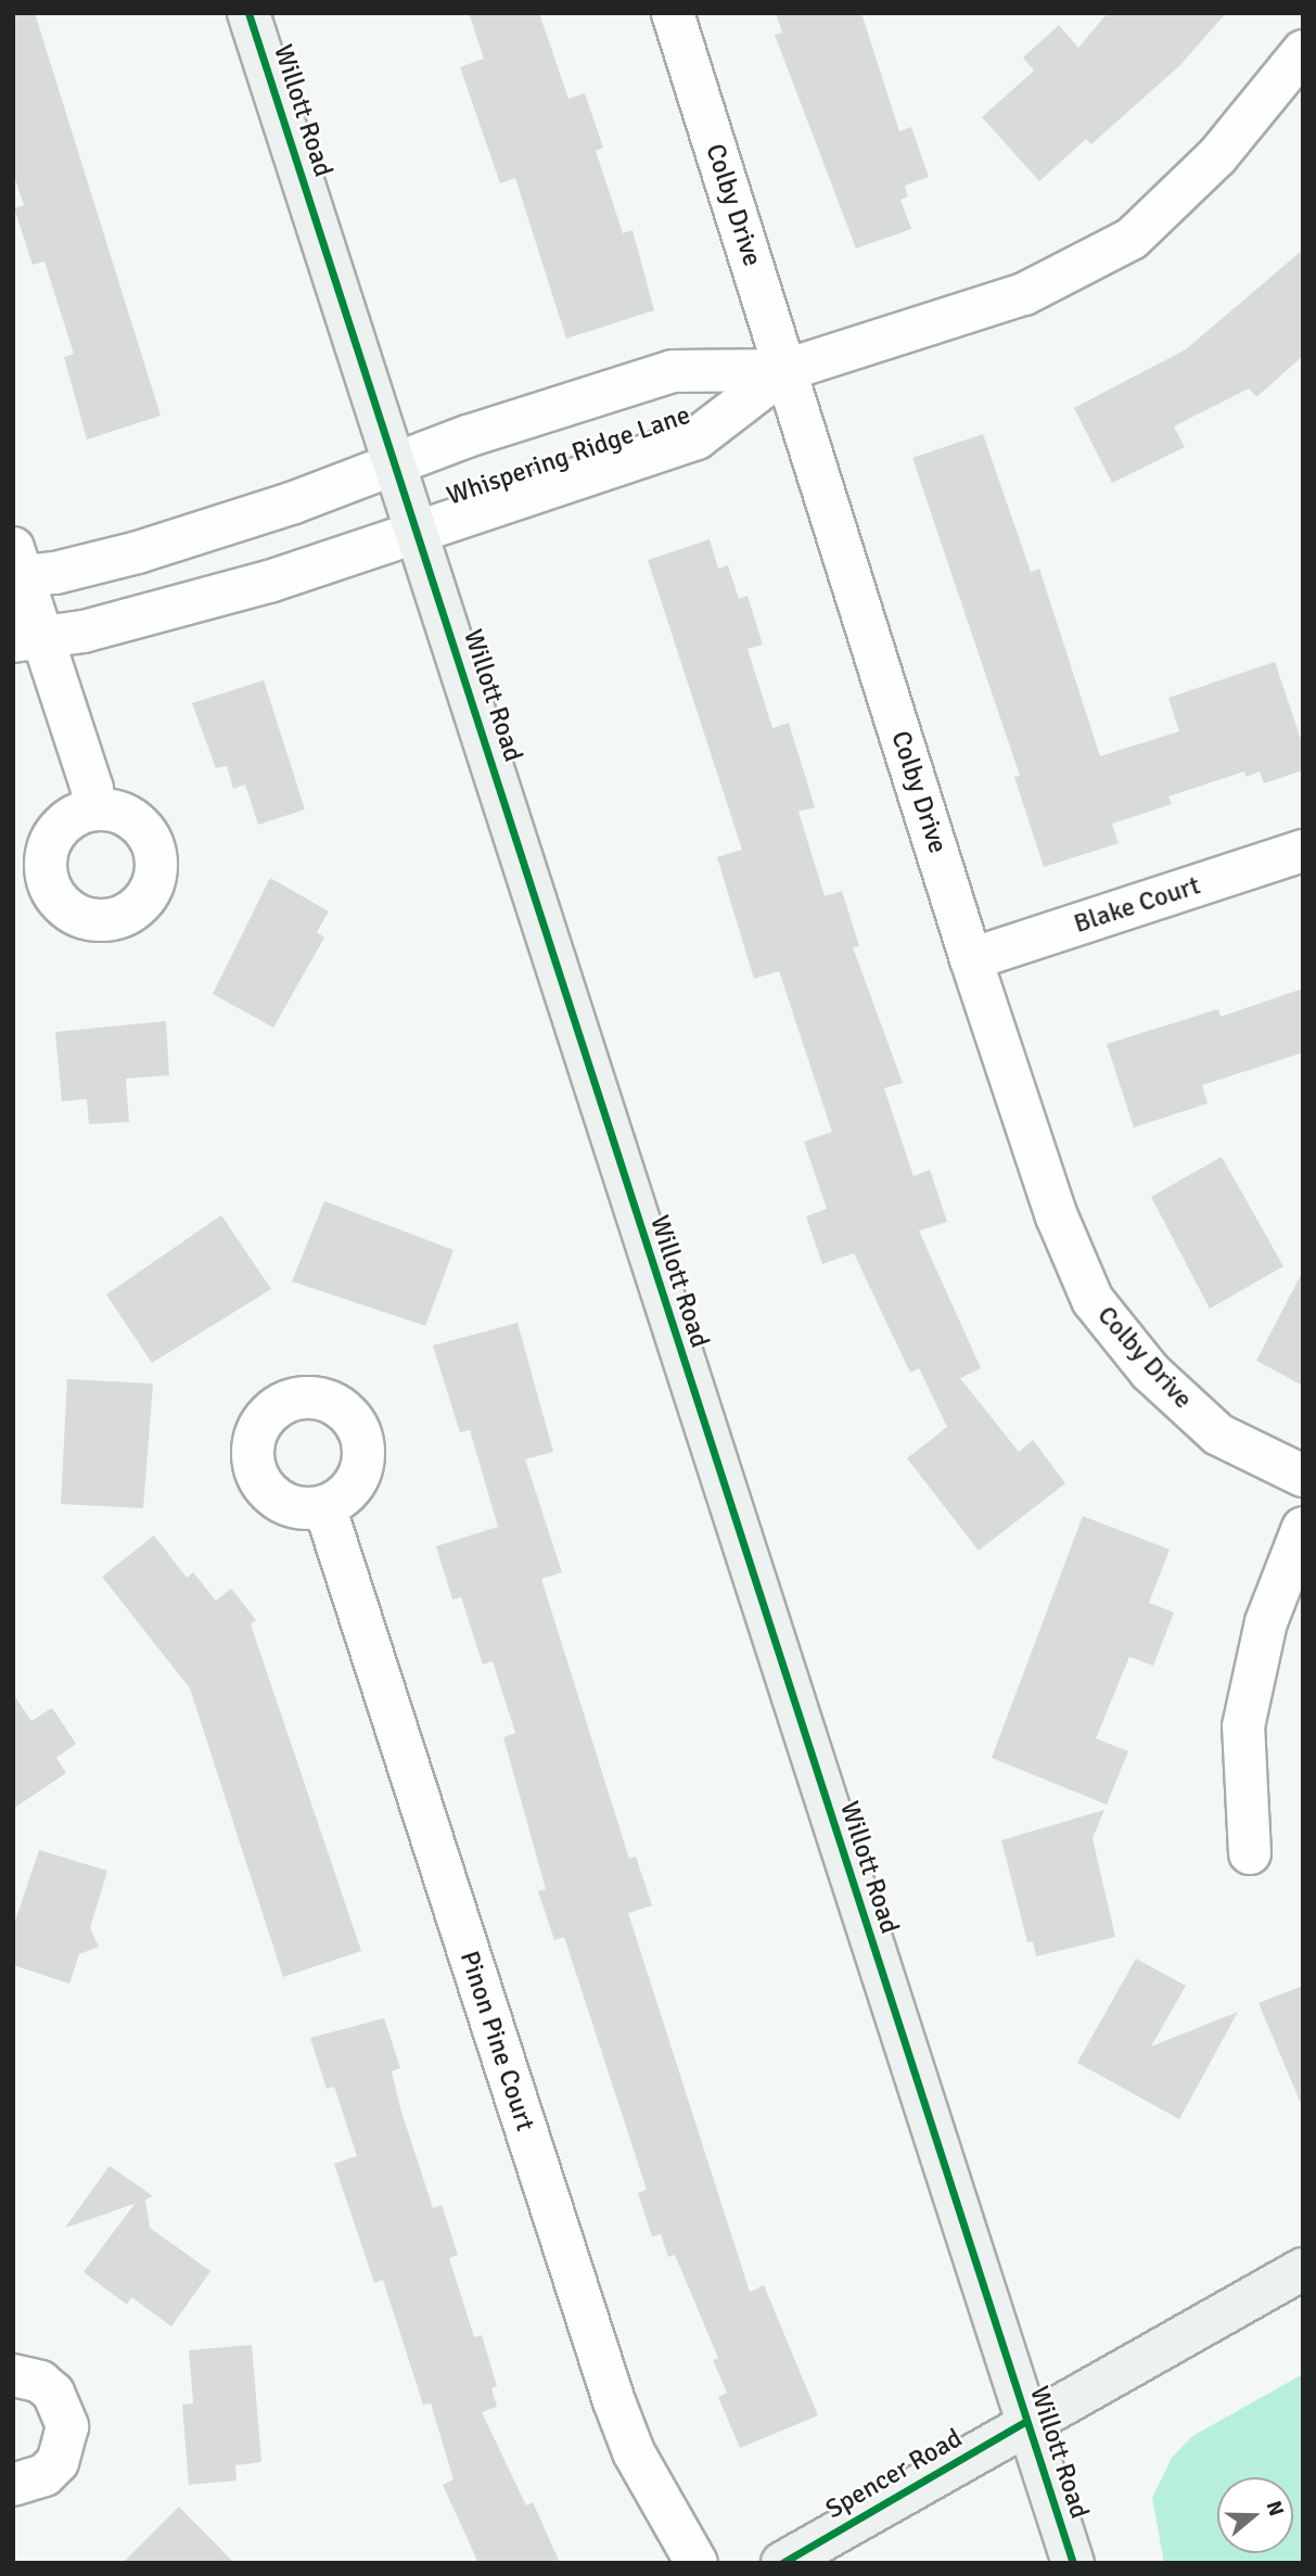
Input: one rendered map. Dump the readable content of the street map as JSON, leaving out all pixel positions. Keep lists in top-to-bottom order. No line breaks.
{"streets":{"main road":["Willott Road","Spencer Road"],"street":["Colby Drive","Whispering Ridge Lane","Blake Court","Pinon Pine Court"]},"crossings":[["Willott Road","Whispering Ridge Lane"],["Willott Road","Spencer Road"],["Colby Drive","Whispering Ridge Lane"],["Colby Drive","Blake Court"]],"north":"right"}
